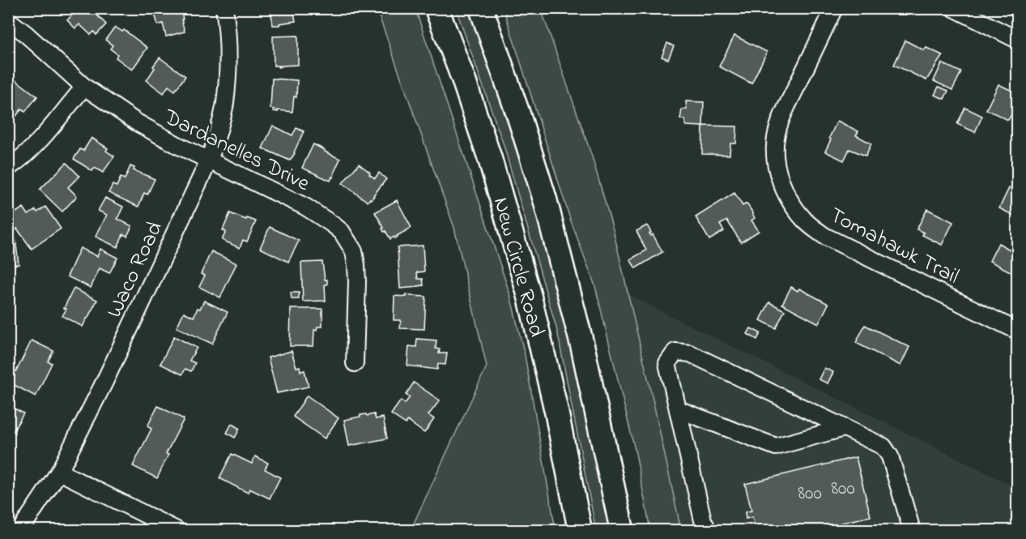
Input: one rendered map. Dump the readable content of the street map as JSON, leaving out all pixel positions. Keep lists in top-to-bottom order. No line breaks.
{"streets":{"highway":["New Circle Road"],"street":["Dardanelles Drive","Tomahawk Trail","Waco Road"]},"crossings":[["Dardanelles Drive","Waco Road"]],"house_numbers":["800","800"]}
